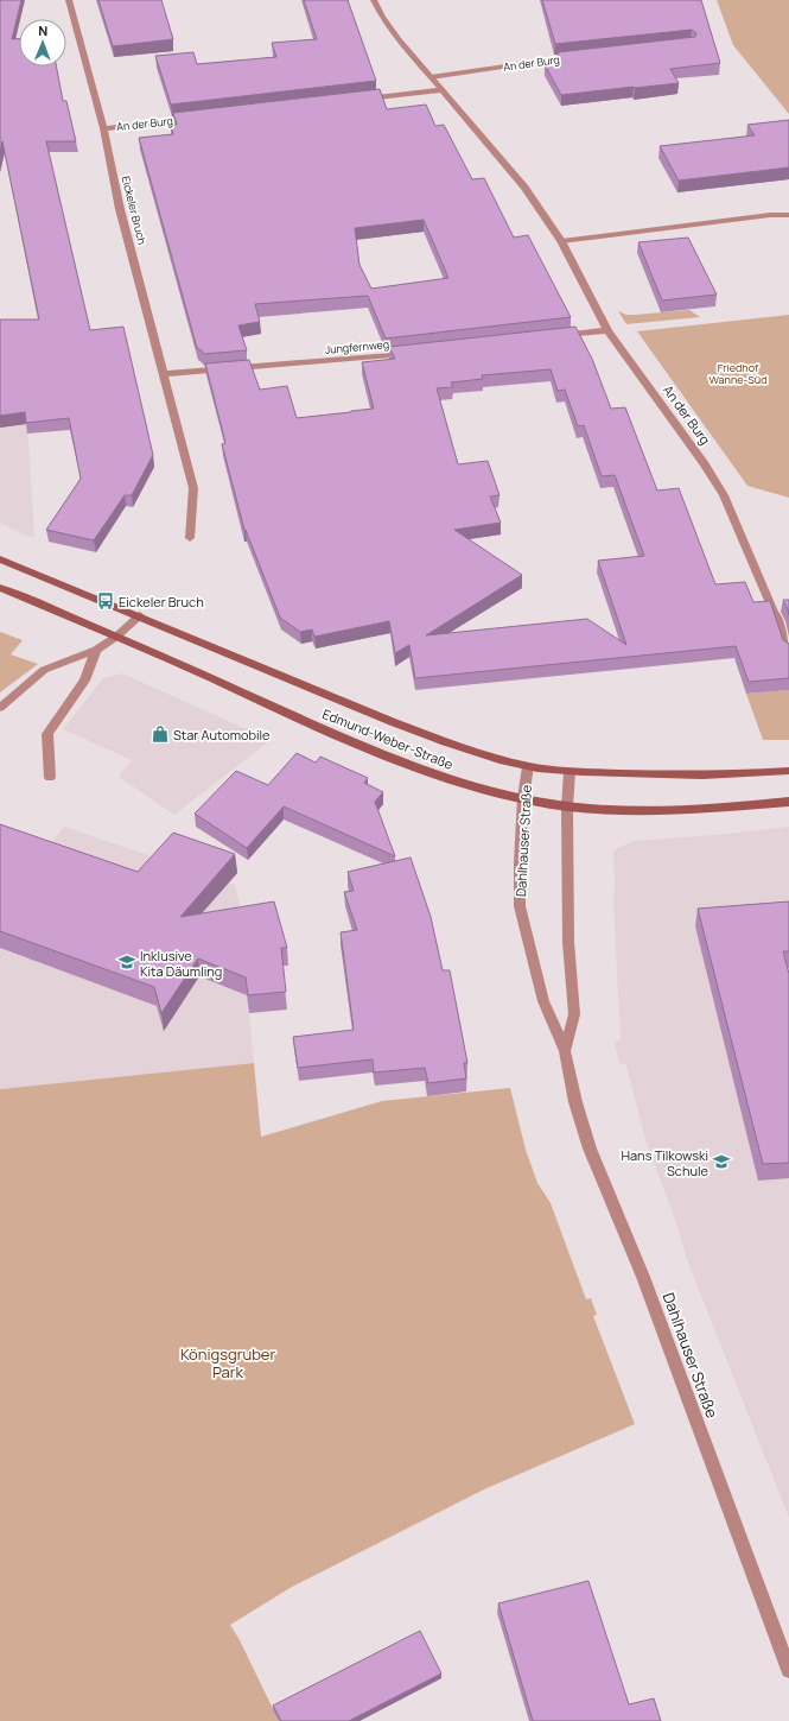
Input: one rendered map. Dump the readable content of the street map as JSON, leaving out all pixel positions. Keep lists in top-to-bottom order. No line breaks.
{"streets":{"main road":["Edmund-Weber-Straße"],"street":["An der Burg","Eickeler Bruch","Jungfernweg","Dahlhauser Straße"]},"crossings":[["An der Burg","Eickeler Bruch"],["Eickeler Bruch","Jungfernweg"],["Edmund-Weber-Straße","Dahlhauser Straße"]],"parks":["Friedhof Wanne-Süd","Königsgruber Park"],"places":{"bus stop":["Eickeler Bruch"],"shop":["Star Automobile"],"school or university":["Inklusive Kita Däumling","Hans Tilkowski Schule"]},"north":"top"}
